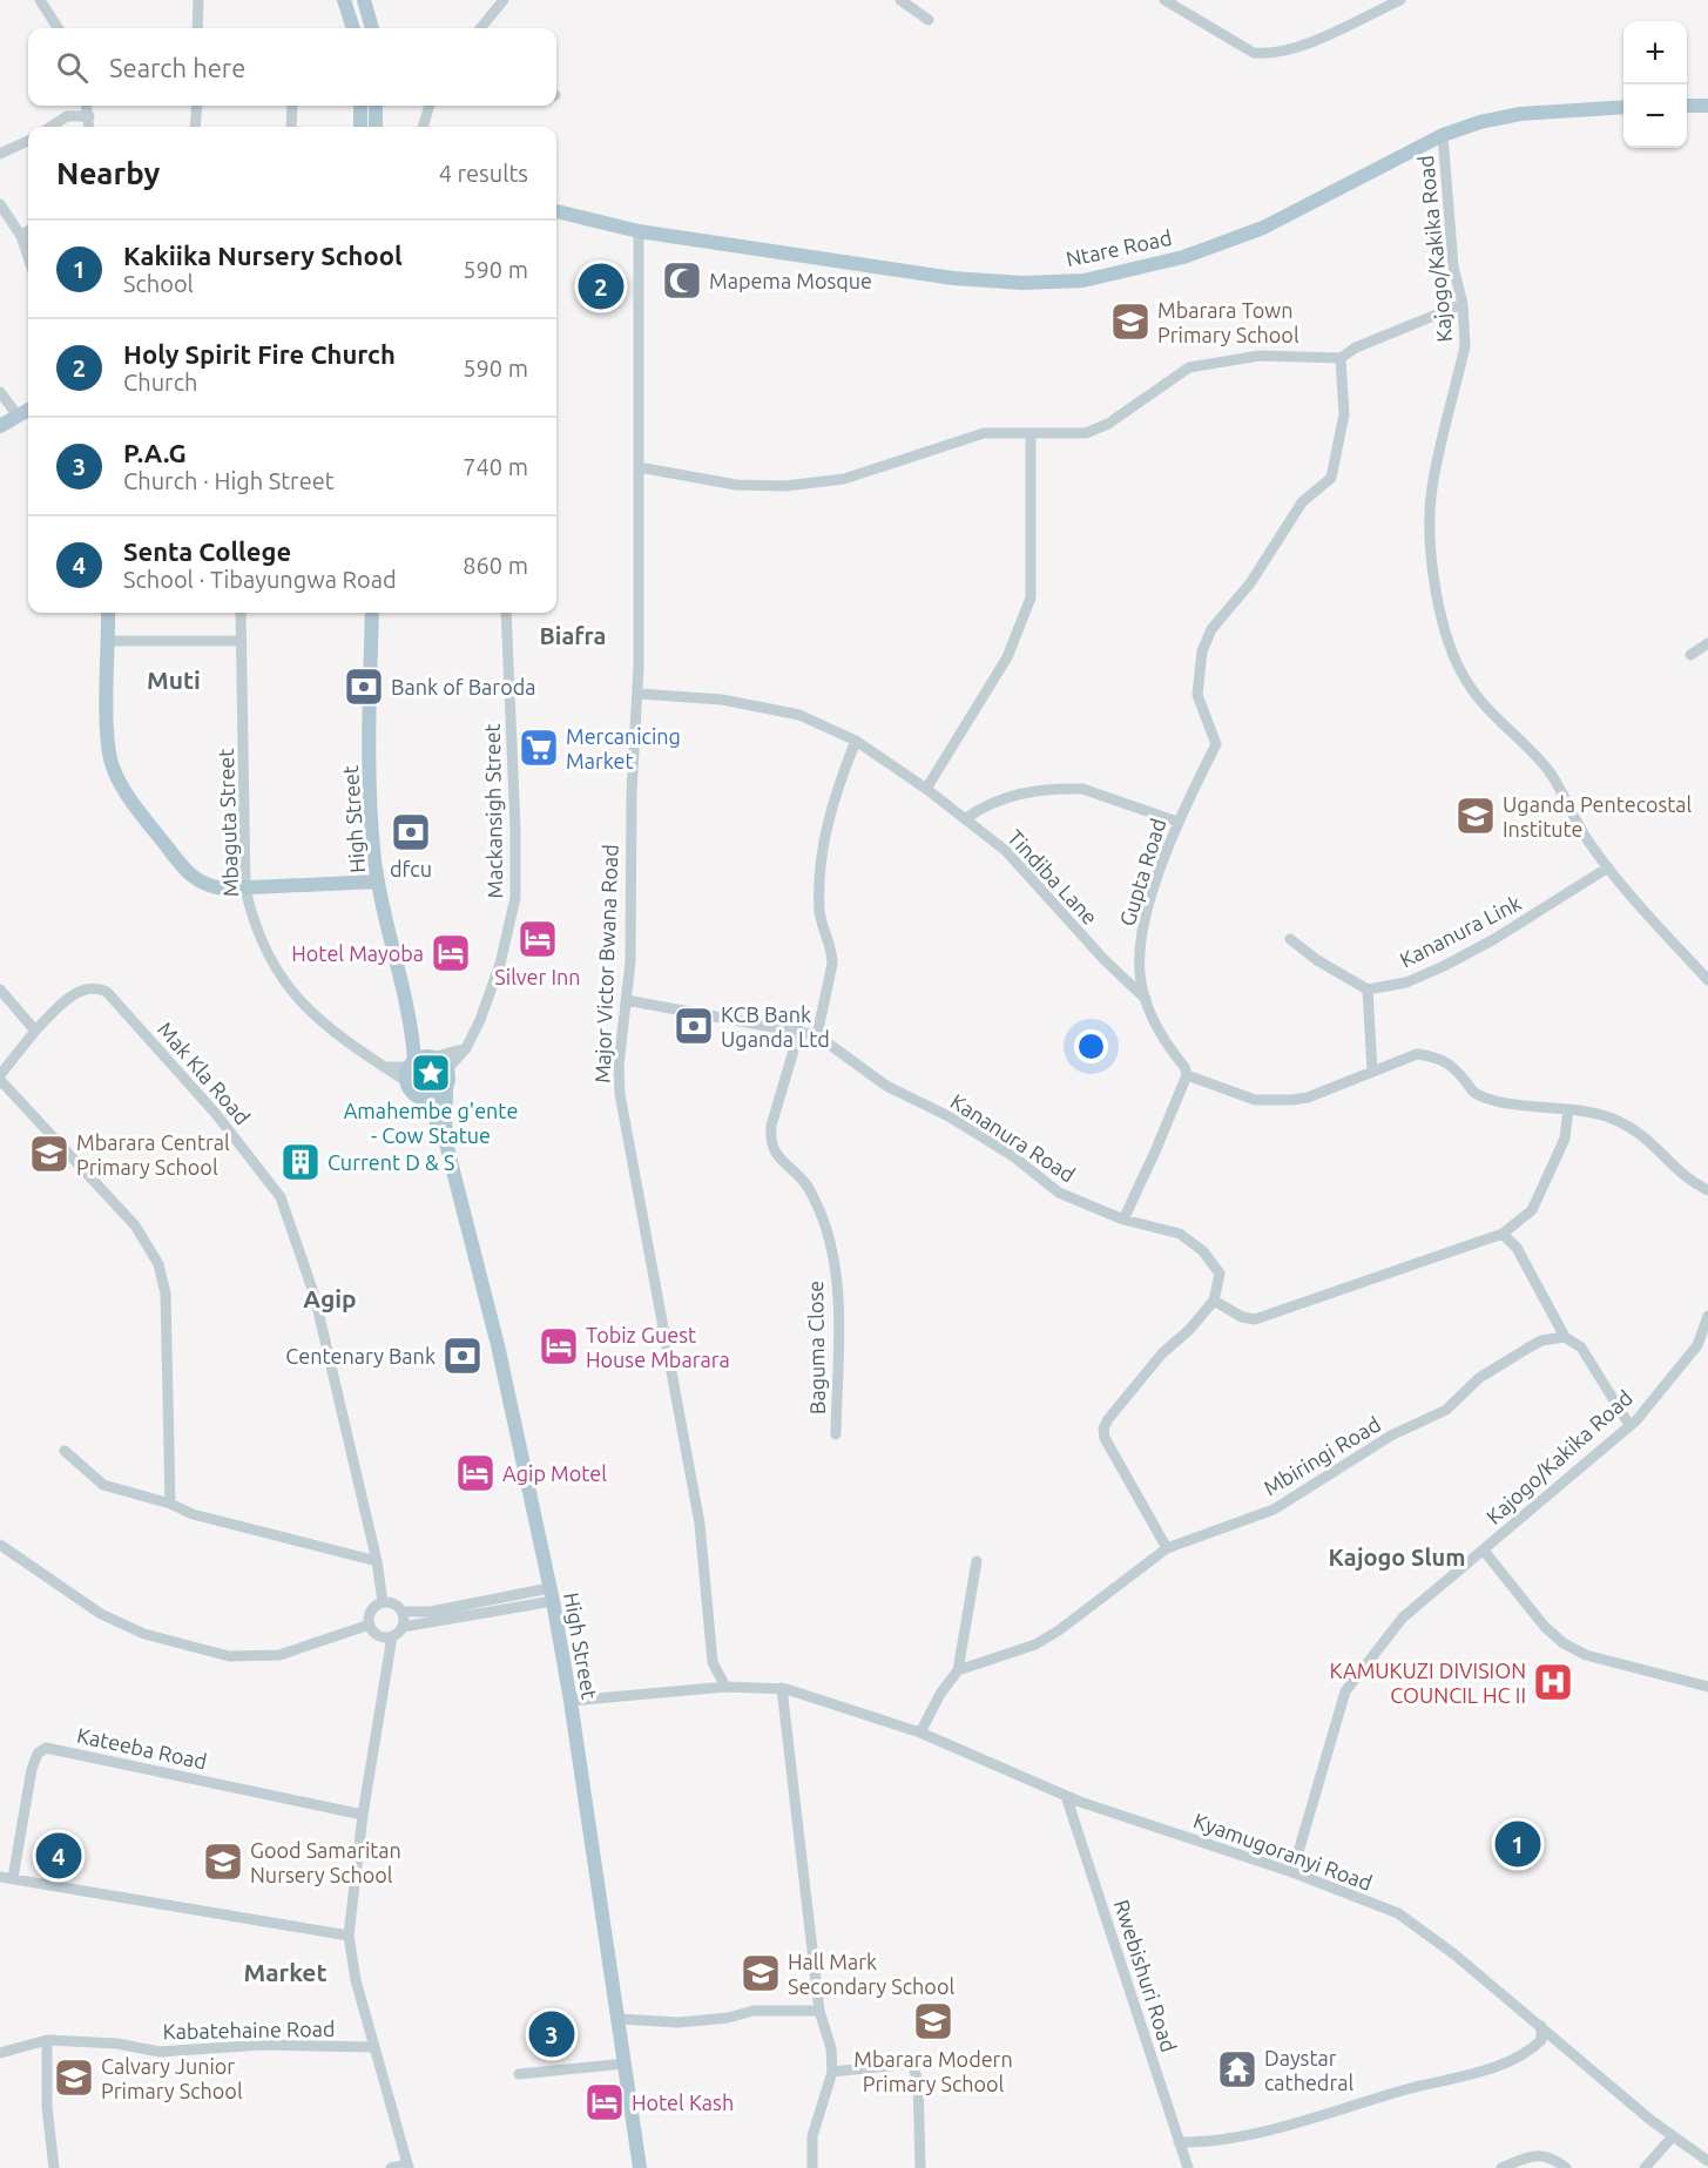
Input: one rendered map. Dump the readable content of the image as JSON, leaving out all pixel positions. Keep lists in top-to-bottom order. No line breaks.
{"streets":{"main road":["Ntare Road","High Street"],"street":["Kajogo/Kakika Road","Mackansigh Street","Mbaguta Street","Gupta Road","Tindiba Lane","Kananura Link","Major Victor Bwana Road","Mak Kla Road","Kananura Road","Baguma Close","Mbiringi Road","Kateeba Road","Kyamugoranyi Road","Rwebishuri Road","Kabatehaine Road"]},"crossings":[["Ntare Road","Kajogo/Kakika Road"],["Ntare Road","Major Victor Bwana Road"],["Kajogo/Kakika Road","Kananura Link"],["Kajogo/Kakika Road","Kyamugoranyi Road"],["Mackansigh Street","High Street"],["Mackansigh Street","Mbaguta Street"],["High Street","Mbaguta Street"],["High Street","Kyamugoranyi Road"],["Gupta Road","Tindiba Lane"],["Tindiba Lane","Major Victor Bwana Road"],["Major Victor Bwana Road","Kananura Road"],["Major Victor Bwana Road","Kyamugoranyi Road"],["Kananura Road","Baguma Close"],["Kyamugoranyi Road","Rwebishuri Road"]],"districts":["Biafra","Muti","Agip","Kajogo Slum","Market"],"places":{"mosque":["Mapema Mosque"],"school or university":["Mbarara Town Primary School","Uganda Pentecostal Institute","Mbarara Central Primary School","Good Samaritan Nursery School","Hall Mark Secondary School","Mbarara Modern Primary School","Calvary Junior Primary School"],"bank":["Bank of Baroda","dfcu","KCB Bank Uganda Ltd","Centenary Bank"],"supermarket":["Mercanicing Market"],"hotel":["Silver Inn","Hotel Mayoba","Tobiz Guest House Mbarara","Agip Motel","Hotel Kash"],"place":["Amahembe g'ente - Cow Statue"],"building":["Current D & S"],"hospital":["KAMUKUZI DIVISION COUNCIL HC II"],"temple":["Daystar cathedral"]},"page":{"map_buttons":["+","−"],"search":"Search here","heading":["Nearby","4 results"],"list":[{"mark":"1","name":"Kakiika Nursery School","note":"School","value":"590 m"},{"mark":"2","name":"Holy Spirit Fire Church","note":"Church","value":"590 m"},{"mark":"3","name":"P.A.G","note":"Church · High Street","value":"740 m"},{"mark":"4","name":"Senta College","note":"School · Tibayungwa Road","value":"860 m"}],"pins":["2","1","4","3"]}}
